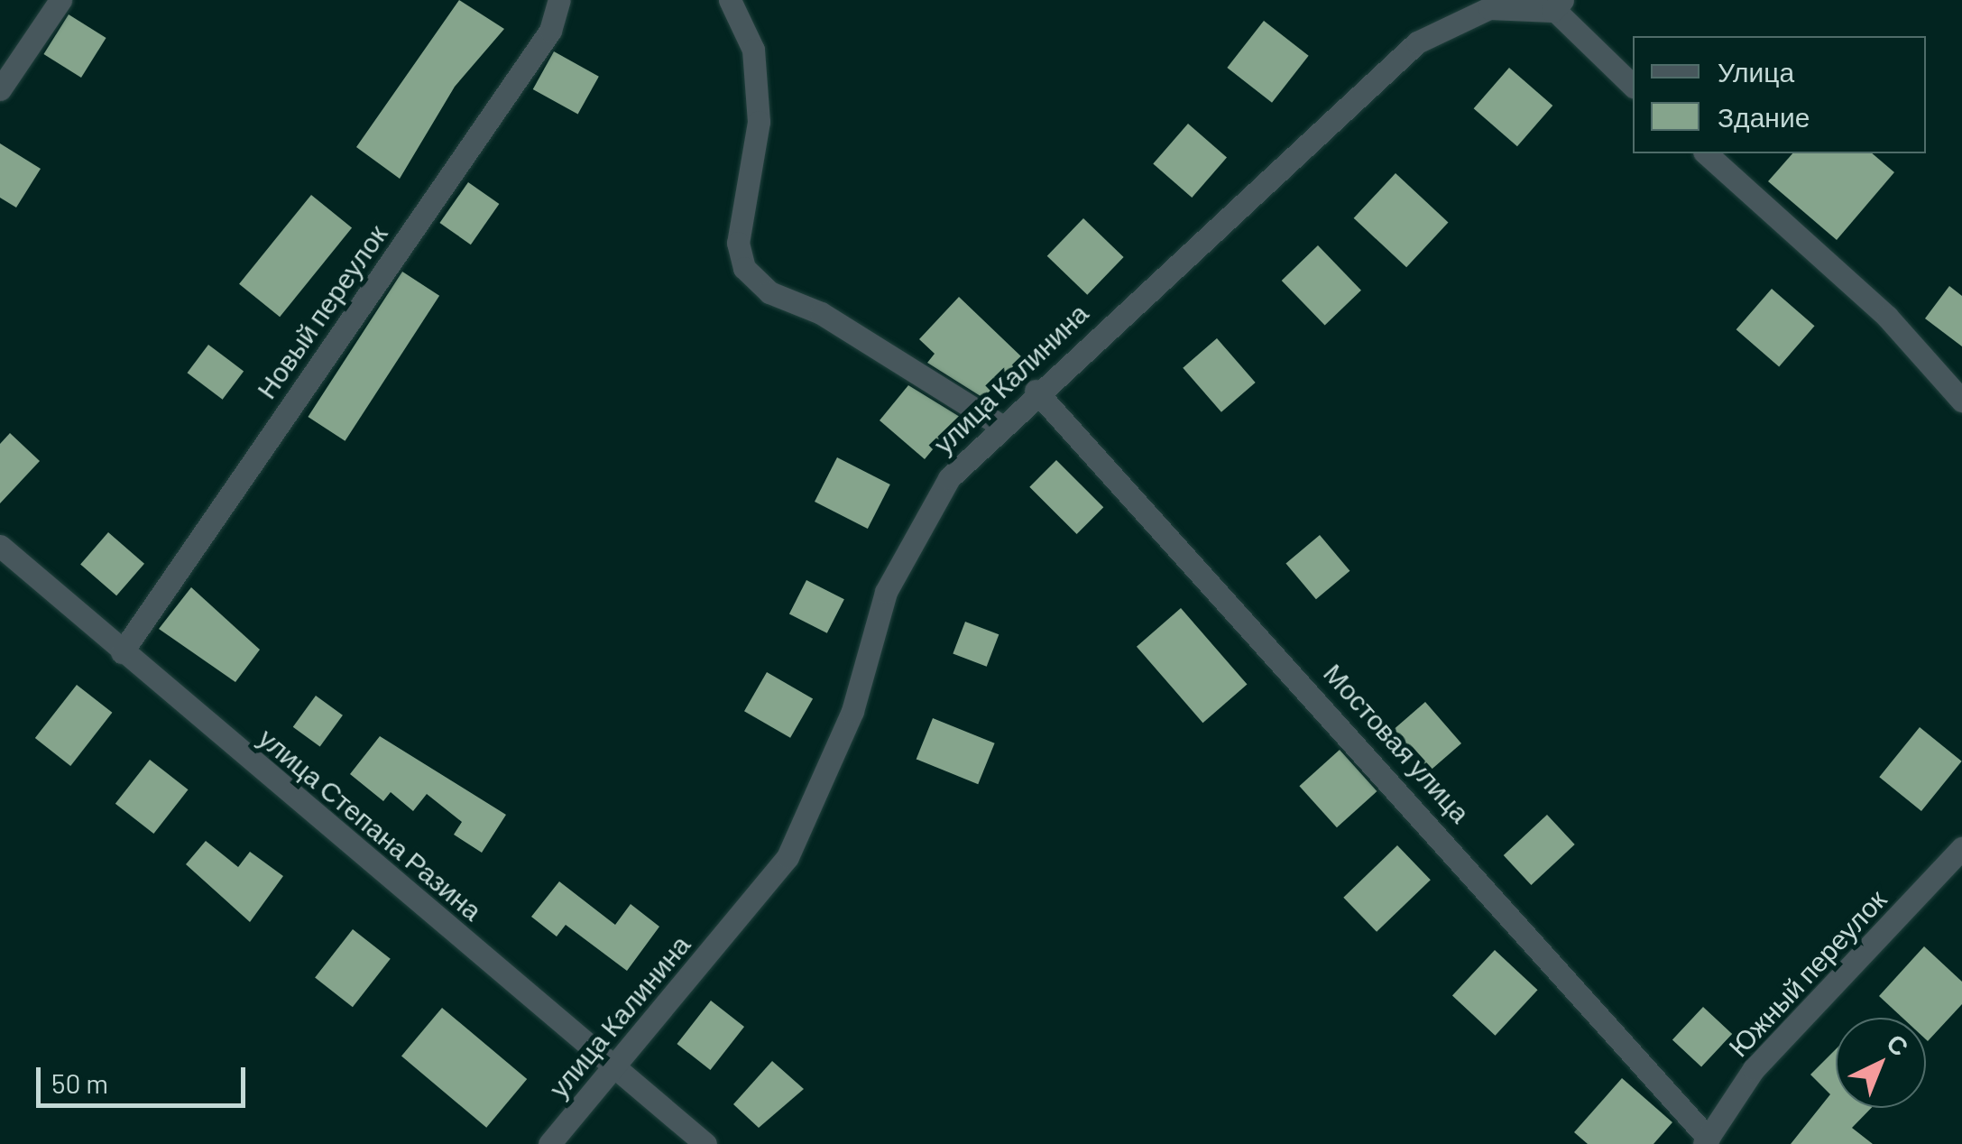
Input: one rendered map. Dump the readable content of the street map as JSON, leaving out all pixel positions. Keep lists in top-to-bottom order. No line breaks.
{"streets":{"street":["Новый переулок","улица Калинина","Мостовая улица","улица Степана Разина","Южный переулок"]},"crossings":[["Новый переулок","улица Степана Разина"],["улица Калинина","Мостовая улица"],["улица Калинина","улица Степана Разина"],["Мостовая улица","Южный переулок"]],"legend":["Улица","Здание"],"scale_bar":"50 m","north":"top right"}
